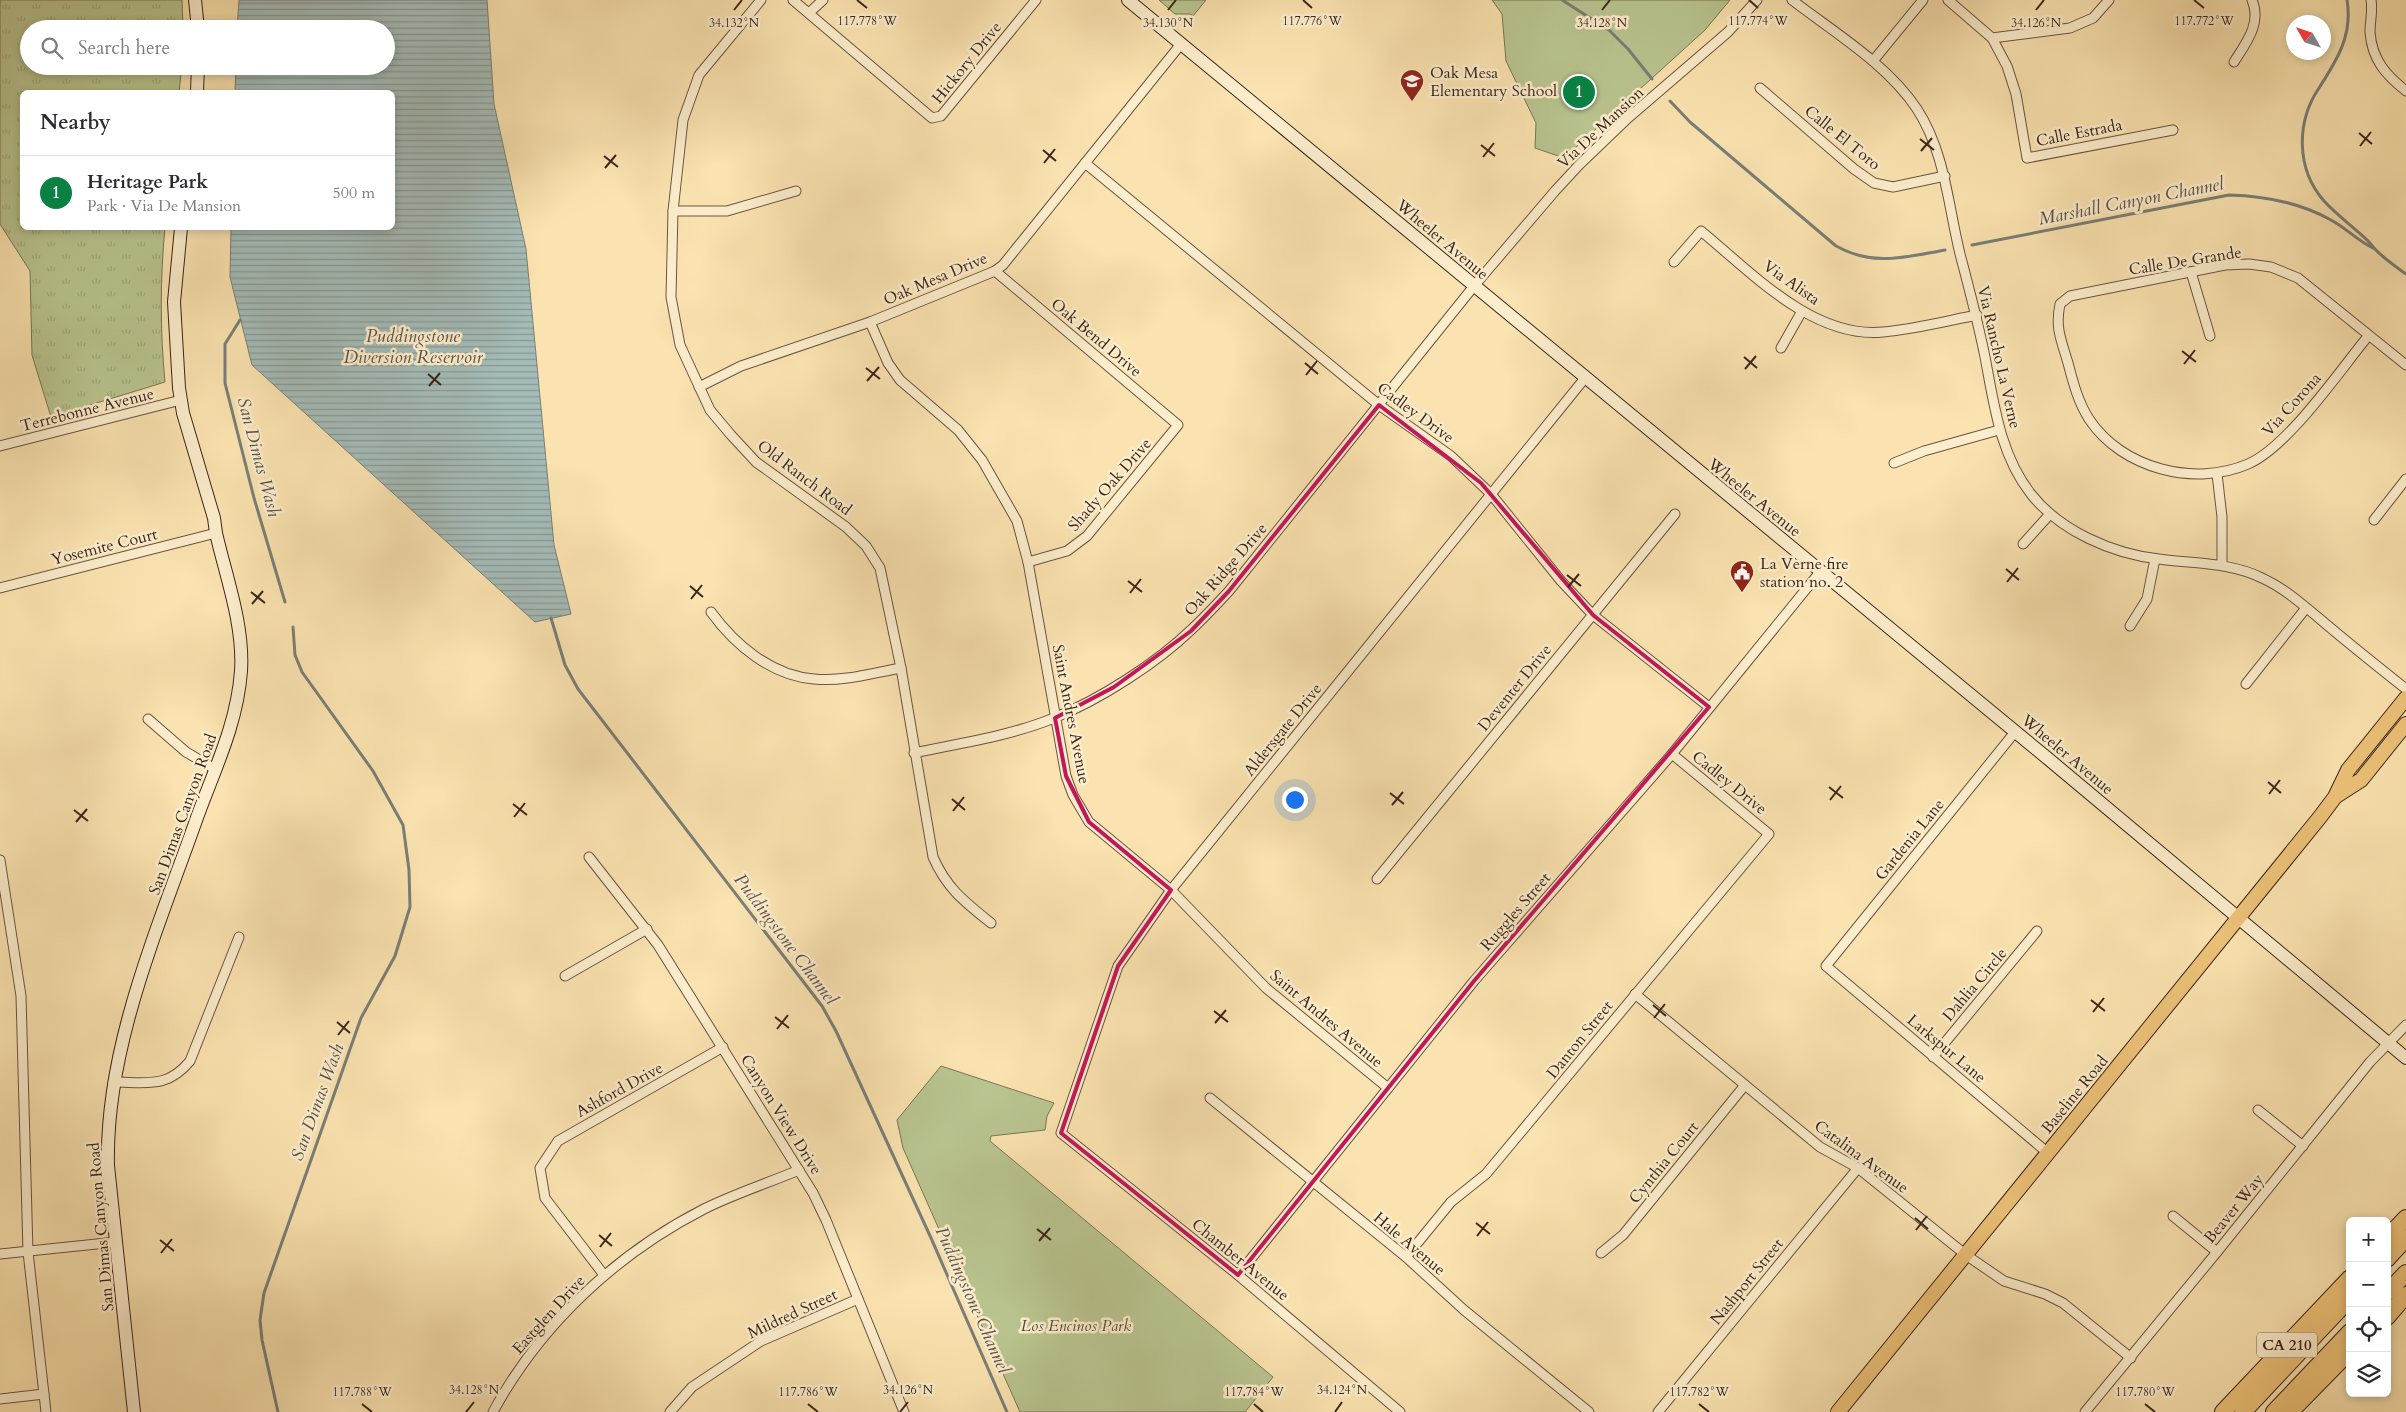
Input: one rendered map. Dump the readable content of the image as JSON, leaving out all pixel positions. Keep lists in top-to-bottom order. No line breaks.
{"streets":{"highway":["CA 210"],"main road":["Wheeler Avenue","San Dimas Canyon Road","Baseline Road"],"street":["Hickory Drive","Via De Mansion","Calle Estrada","Calle El Toro","Calle De Grande","Oak Mesa Drive","Via Alista","Oak Bend Drive","Via Rancho La Verne","Via Corona","Terrebonne Avenue","Cadley Drive","Old Ranch Road","Shady Oak Drive","Yosemite Court","Oak Ridge Drive","Deventer Drive","Saint Andres Avenue","Aldersgate Drive","Gardenia Lane","Ruggles Street","Dahlia Circle","Danton Street","Larkspur Lane","Ashford Drive","Canyon View Drive","Catalina Avenue","Cynthia Court","Beaver Way","Hale Avenue","Chamber Avenue","Nashport Street","Mildred Street","Eastglen Drive"]},"crossings":[["Via De Mansion","Wheeler Avenue"],["Via De Mansion","Oak Ridge Drive"],["Calle El Toro","Via Rancho La Verne"],["Wheeler Avenue","Oak Mesa Drive"],["Wheeler Avenue","Oak Ridge Drive"],["Wheeler Avenue","Aldersgate Drive"],["Wheeler Avenue","Gardenia Lane"],["Wheeler Avenue","Ruggles Street"],["Wheeler Avenue","Baseline Road"],["Wheeler Avenue","Beaver Way"],["Calle De Grande","Via Corona"],["Oak Mesa Drive","Oak Bend Drive"],["Oak Mesa Drive","Cadley Drive"],["Oak Mesa Drive","Old Ranch Road"],["Oak Mesa Drive","Saint Andres Avenue"],["Via Alista","Via Rancho La Verne"],["Oak Bend Drive","Shady Oak Drive"],["Terrebonne Avenue","San Dimas Canyon Road"],["Cadley Drive","Oak Ridge Drive"],["Cadley Drive","Deventer Drive"],["Cadley Drive","Aldersgate Drive"],["Cadley Drive","Ruggles Street"],["Cadley Drive","Danton Street"],["Old Ranch Road","Oak Ridge Drive"],["Shady Oak Drive","Saint Andres Avenue"],["Yosemite Court","San Dimas Canyon Road"],["Oak Ridge Drive","Saint Andres Avenue"],["Saint Andres Avenue","Aldersgate Drive"],["Saint Andres Avenue","Ruggles Street"],["Aldersgate Drive","Chamber Avenue"],["Gardenia Lane","Larkspur Lane"],["Ruggles Street","Hale Avenue"],["Ruggles Street","Chamber Avenue"],["Dahlia Circle","Larkspur Lane"],["Danton Street","Catalina Avenue"],["Danton Street","Hale Avenue"],["Larkspur Lane","Baseline Road"],["Ashford Drive","Canyon View Drive"],["Ashford Drive","Eastglen Drive"],["Baseline Road","Catalina Avenue"],["Canyon View Drive","Mildred Street"],["Canyon View Drive","Eastglen Drive"],["Catalina Avenue","Cynthia Court"],["Catalina Avenue","Beaver Way"],["Catalina Avenue","Nashport Street"]],"water":["Marshall Canyon Channel","Puddingstone Diversion Reservoir","San Dimas Wash","Puddingstone Channel"],"parks":["Los Encinos Park"],"places":{"school or university":["Oak Mesa Elementary School"],"public building":["La Verne fire station no. 2"]},"north":"top left","page":{"search":"Search here","pins":"1","heading":"Nearby","list":[{"mark":"1","name":"Heritage Park","note":"Park · Via De Mansion","value":"500 m"}],"map_buttons":["+","−"]},"coordinates":["117.778°W","117.776°W","117.774°W","117.772°W","34.132°N","34.130°N","34.128°N","34.126°N","34.124°N","117.788°W","117.786°W","117.784°W","117.782°W","117.780°W"]}
